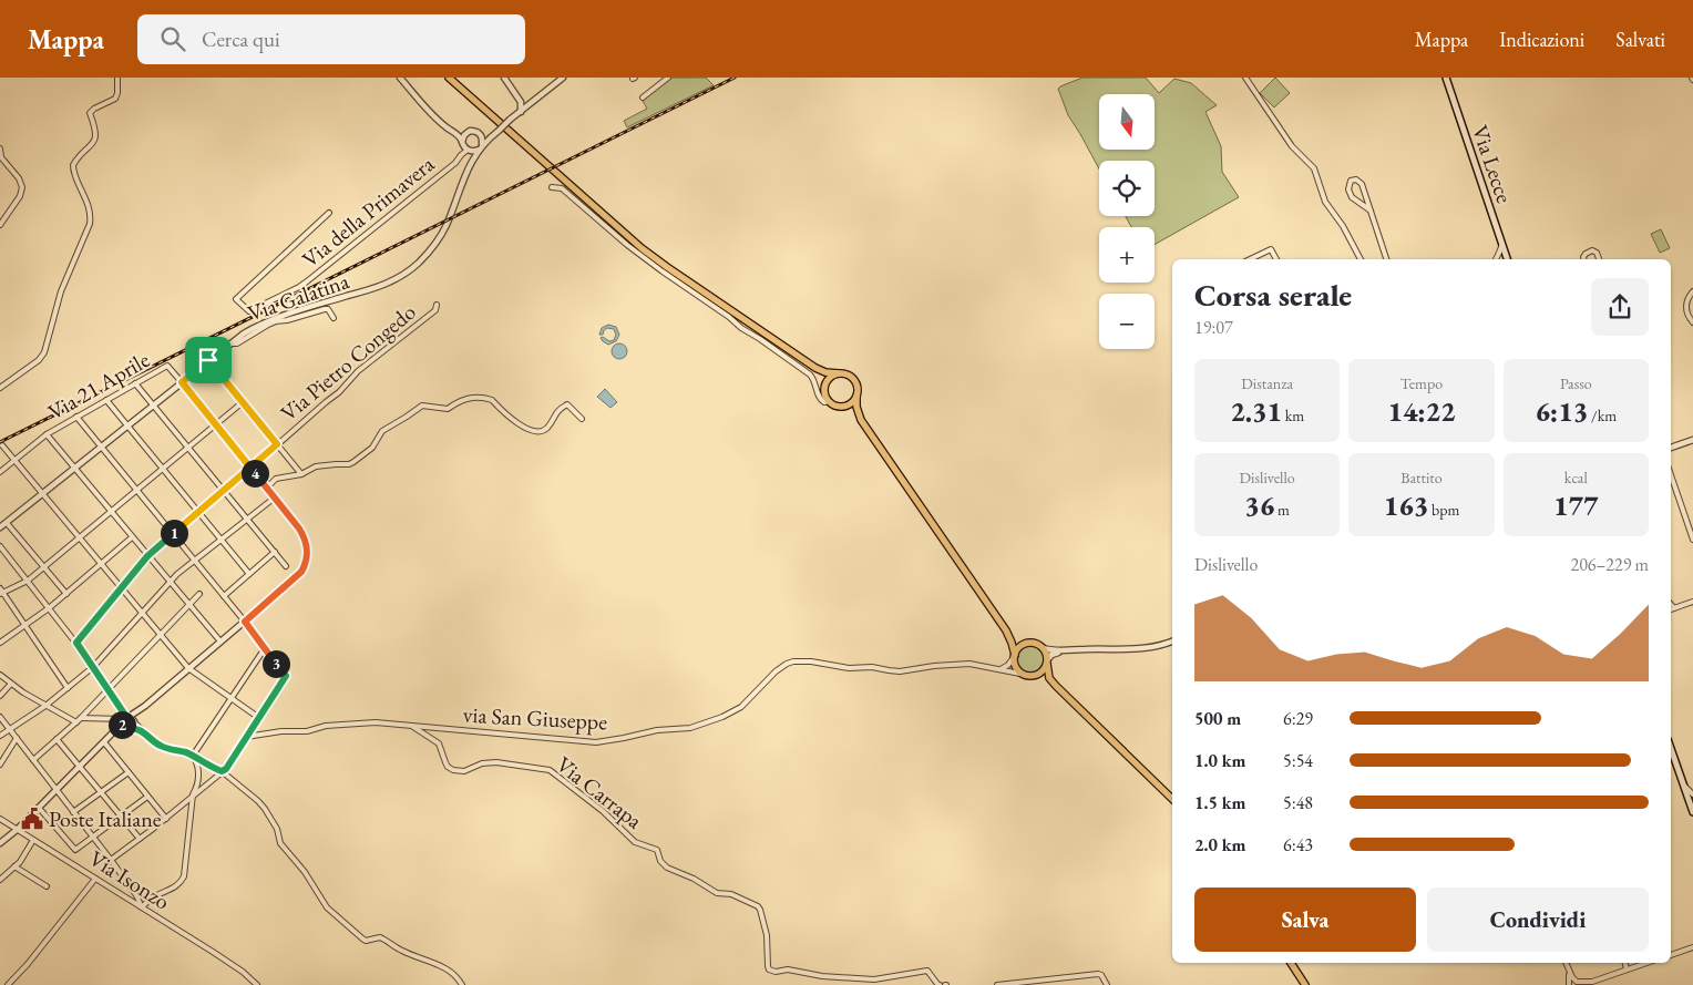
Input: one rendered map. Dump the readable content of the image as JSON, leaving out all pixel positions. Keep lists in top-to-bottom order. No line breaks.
{"streets":{"main road":["Via Lecce"],"street":["Via della Primavera","Via Galatina","Via Pietro Congedo","Via 21 Aprile","via San Giuseppe","Via Carrapa","Via Isonzo"]},"crossings":[["Via della Primavera","Via Galatina"],["Via Galatina","Via 21 Aprile"],["via San Giuseppe","Via Carrapa"]],"places":{"public building":["Poste Italiane"]},"north":"bottom","page":{"header":"Mappa","search":"Cerca qui","nav":["Mappa","Indicazioni","Salvati"],"map_buttons":["+","−"],"heading":["Corsa serale","19:07"],"stats":[["Distanza","2.31 km"],["Tempo","14:22"],["Passo","6:13 /km"],["Dislivello","36 m"],["Battito","163 bpm"],["kcal","177"]],"pins":["4","1","3","2"],"chart":["Dislivello","206–229 m"],"list":[{"name":"500 m","note":"6:29"},{"name":"1.0 km","note":"5:54"},{"name":"1.5 km","note":"5:48"},{"name":"2.0 km","note":"6:43"}],"buttons":["Salva","Condividi"]}}
